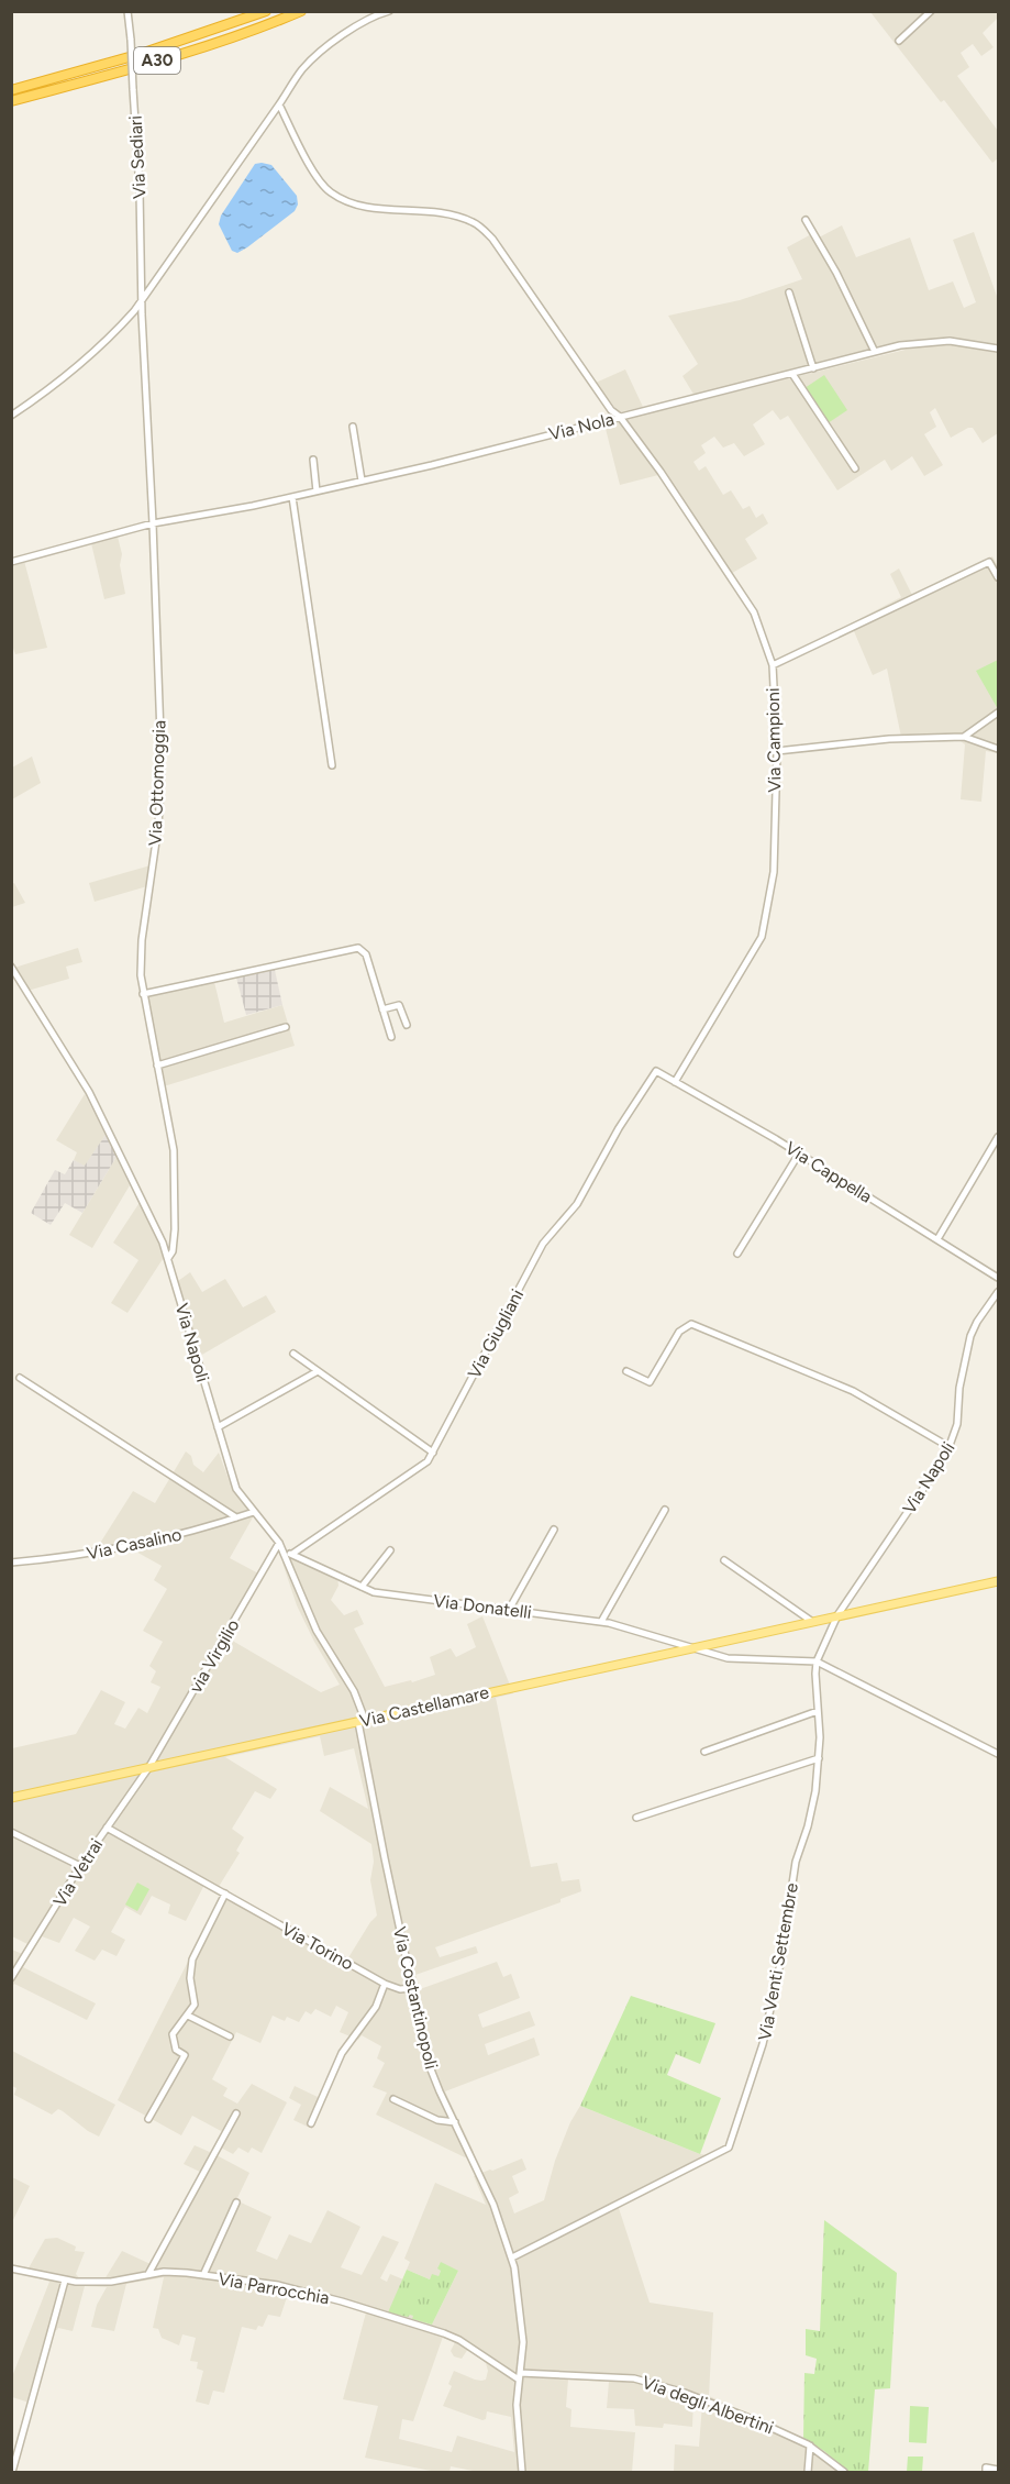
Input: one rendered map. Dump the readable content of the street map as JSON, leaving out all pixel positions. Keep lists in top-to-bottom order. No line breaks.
{"streets":{"highway":["A30"],"main road":["Via Castellamare"],"street":["Via Sediari","Via Nola","Via Campioni","Via Ottomoggia","Via Cappella","Via Giugliani","Via Napoli","Via Casalino","Via Donatelli","via Virgilio","Via Vetrai","Via Torino","Via Venti Settembre","Via Costantinopoli","Via Parrocchia","Via degli Albertini"]},"crossings":[["Via Sediari","Via Ottomoggia"],["Via Nola","Via Campioni"],["Via Nola","Via Ottomoggia"],["Via Campioni","Via Cappella"],["Via Ottomoggia","Via Napoli"],["Via Cappella","Via Giugliani"],["Via Giugliani","Via Donatelli"],["Via Napoli","Via Casalino"],["Via Napoli","Via Donatelli"],["Via Napoli","via Virgilio"],["Via Napoli","Via Castellamare"],["Via Napoli","Via Venti Settembre"],["Via Napoli","Via Costantinopoli"],["Via Donatelli","Via Castellamare"],["Via Donatelli","Via Venti Settembre"],["via Virgilio","Via Castellamare"],["via Virgilio","Via Vetrai"],["Via Castellamare","Via Vetrai"],["Via Castellamare","Via Venti Settembre"],["Via Castellamare","Via Costantinopoli"],["Via Vetrai","Via Torino"],["Via Torino","Via Costantinopoli"],["Via Venti Settembre","Via Costantinopoli"],["Via Costantinopoli","Via Parrocchia"],["Via Costantinopoli","Via degli Albertini"],["Via Parrocchia","Via degli Albertini"]]}
